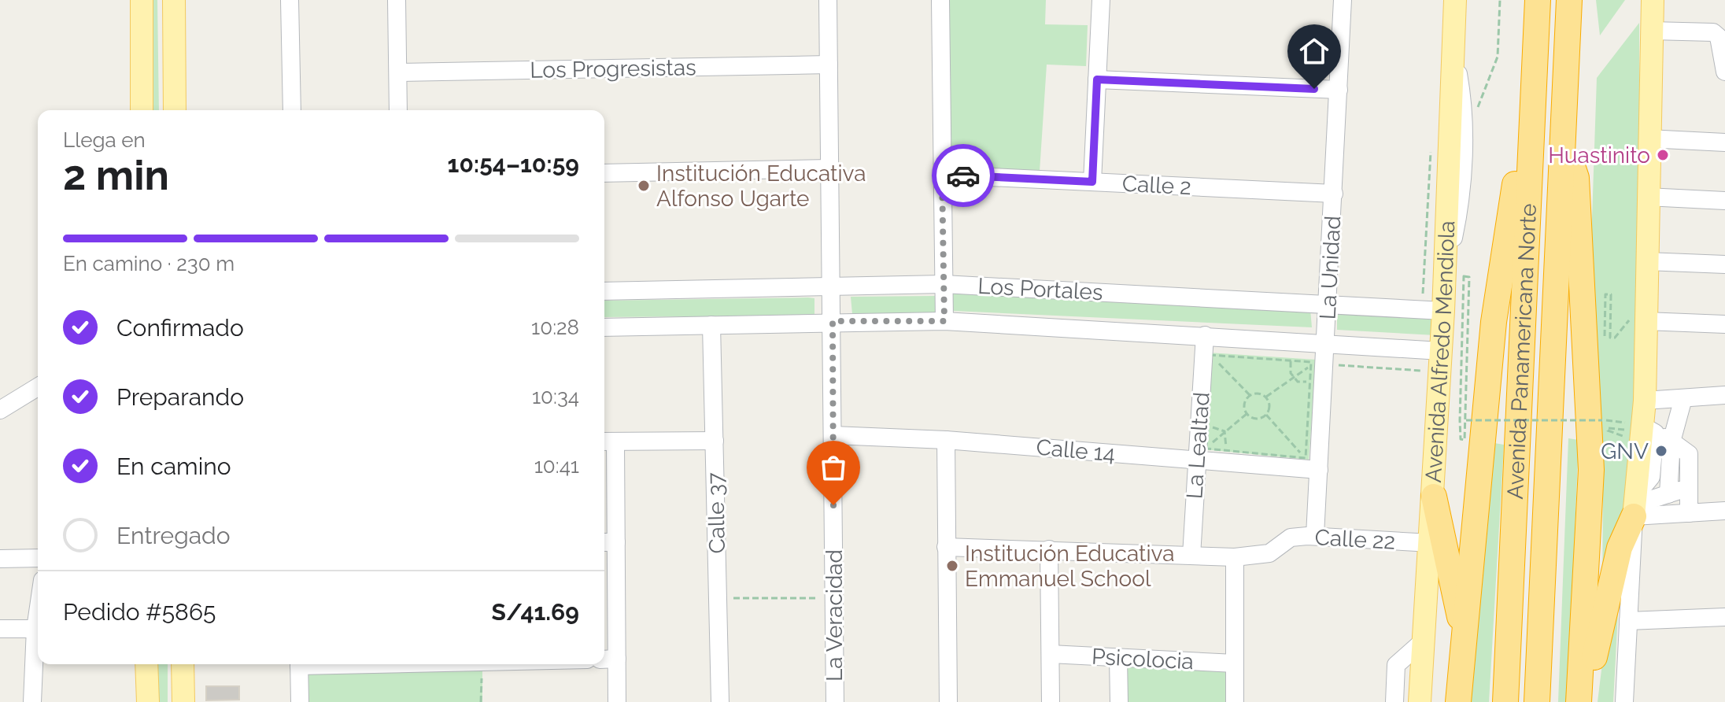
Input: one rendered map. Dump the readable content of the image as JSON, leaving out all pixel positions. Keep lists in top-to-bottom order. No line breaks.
{"streets":{"highway":["Avenida Panamericana Norte"],"main road":["Avenida Alfredo Mendiola"],"street":["Los Progresistas","Calle 2","La Unidad","Los Portales","La Lealtad","Calle 14","Calle 37","Calle 22","La Veracidad","Psicolocia"]},"crossings":[["Los Progresistas","La Veracidad"],["Calle 2","La Unidad"],["La Unidad","Los Portales"],["La Unidad","Calle 14"],["La Unidad","Calle 22"],["Los Portales","Avenida Alfredo Mendiola"],["Los Portales","La Lealtad"],["Los Portales","Calle 37"],["Los Portales","La Veracidad"],["Avenida Alfredo Mendiola","Calle 22"],["La Lealtad","Calle 14"],["La Lealtad","Calle 22"],["Calle 14","La Veracidad"]],"places":["Huastinito","Institución Educativa Alfonso Ugarte","GNV","Institución Educativa Emmanuel School"],"page":{"heading":["2 min","Llega en","10:54–10:59"],"panel":["Pedido #5865","S/41.69"],"bar":"En camino · 230 m","list":[["Confirmado","10:28"],["Preparando","10:34"],["En camino","10:41"],"Entregado"]}}
